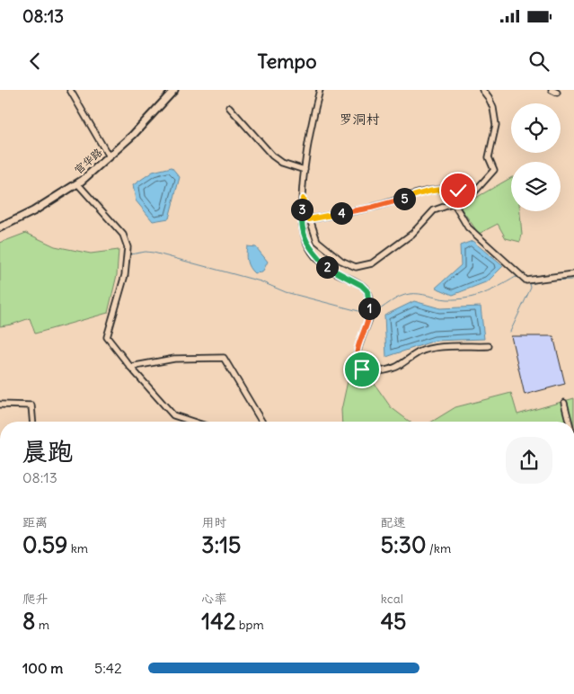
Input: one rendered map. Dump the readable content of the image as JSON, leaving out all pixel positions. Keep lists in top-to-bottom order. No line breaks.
{"streets":{"main road":["官华路"]},"districts":["罗洞村"],"page":{"status":"08:13","header":"Tempo","pins":["5","3","4","2","1"],"heading":["晨跑","08:13"],"stats":[["距离","0.59 km"],["用时","3:15"],["配速","5:30 /km"],["爬升","8 m"],["心率","142 bpm"],["kcal","45"]],"list":[{"name":"100 m","note":"5:42"}]}}
